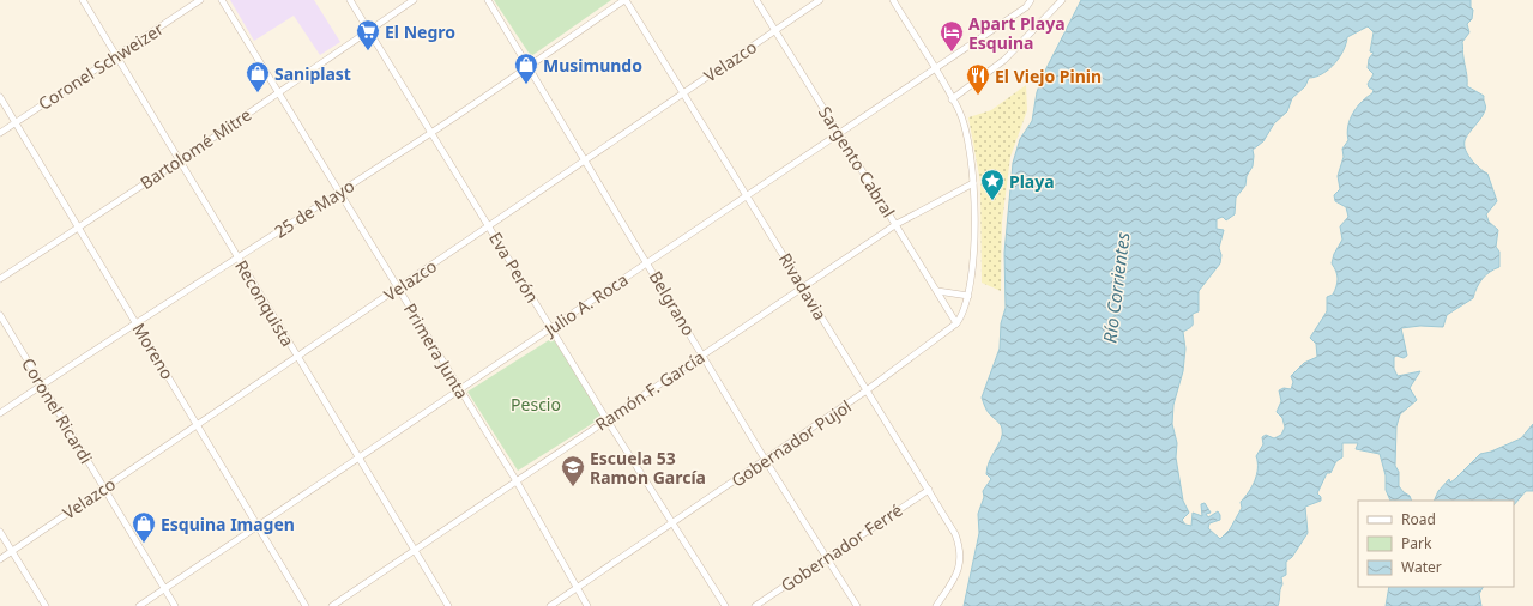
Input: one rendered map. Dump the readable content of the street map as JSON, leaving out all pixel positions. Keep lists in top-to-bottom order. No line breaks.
{"streets":{"street":["Velazco","Coronel Schweizer","Bartolomé Mitre","Sargento Cabral","25 de Mayo","Eva Perón","Rivadavia","Reconquista","Belgrano","Julio A. Roca","Moreno","Primera Junta","Ramón F. García","Coronel Ricardi","Gobernador Pujol","Gobernador Ferré"]},"crossings":[["Velazco","Sargento Cabral"],["Velazco","Eva Perón"],["Velazco","Rivadavia"],["Velazco","Reconquista"],["Velazco","Belgrano"],["Velazco","Moreno"],["Velazco","Primera Junta"],["Velazco","Coronel Ricardi"],["Coronel Schweizer","Reconquista"],["Coronel Schweizer","Moreno"],["Bartolomé Mitre","Eva Perón"],["Bartolomé Mitre","Reconquista"],["Bartolomé Mitre","Moreno"],["Bartolomé Mitre","Primera Junta"],["Sargento Cabral","Julio A. Roca"],["Sargento Cabral","Ramón F. García"],["Sargento Cabral","Gobernador Pujol"],["25 de Mayo","Eva Perón"],["25 de Mayo","Rivadavia"],["25 de Mayo","Reconquista"],["25 de Mayo","Belgrano"],["25 de Mayo","Moreno"],["25 de Mayo","Primera Junta"],["25 de Mayo","Coronel Ricardi"],["Eva Perón","Julio A. Roca"],["Eva Perón","Ramón F. García"],["Eva Perón","Gobernador Pujol"],["Rivadavia","Julio A. Roca"],["Rivadavia","Ramón F. García"],["Rivadavia","Gobernador Pujol"],["Rivadavia","Gobernador Ferré"],["Reconquista","Julio A. Roca"],["Reconquista","Ramón F. García"],["Belgrano","Julio A. Roca"],["Belgrano","Ramón F. García"],["Belgrano","Gobernador Pujol"],["Belgrano","Gobernador Ferré"],["Julio A. Roca","Moreno"],["Julio A. Roca","Primera Junta"],["Julio A. Roca","Coronel Ricardi"],["Primera Junta","Ramón F. García"],["Primera Junta","Gobernador Pujol"]],"water":["Río Corrientes"],"parks":["Pescio"],"places":{"supermarket":["El Negro"],"hotel":["Apart Playa Esquina"],"shop":["Musimundo","Saniplast","Esquina Imagen"],"restaurant":["El Viejo Pinin"],"place":["Playa"],"school or university":["Escuela 53 Ramon García"]},"legend":["Road","Park","Water"]}
